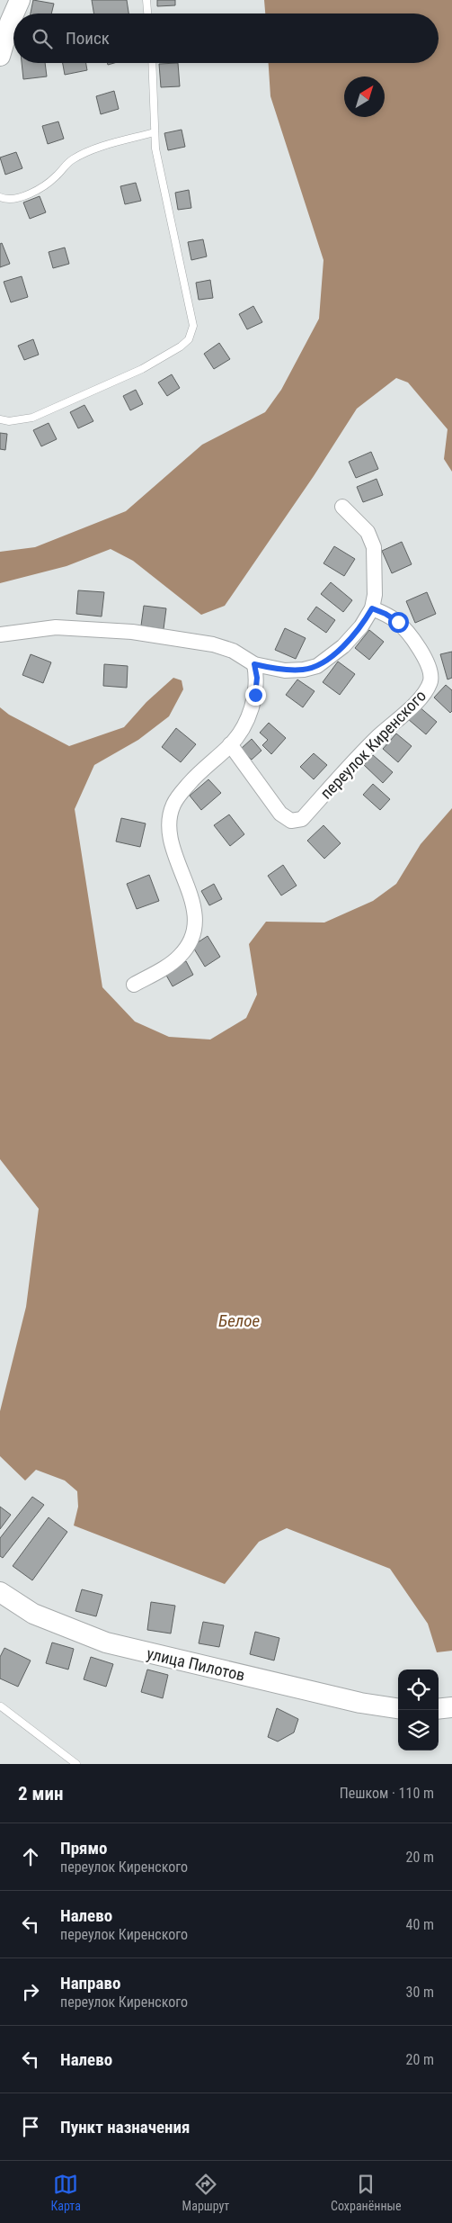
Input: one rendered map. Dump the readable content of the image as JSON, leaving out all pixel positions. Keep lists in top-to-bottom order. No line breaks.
{"streets":{"street":["переулок Киренского","улица Пилотов"]},"water":["Белое"],"north":"top right","page":{"search":"Поиск","heading":["2 мин","Пешком · 110 m"],"list":[["Прямо","переулок Киренского","20 m"],["Налево","переулок Киренского","40 m"],["Направо","переулок Киренского","30 m"],["Налево","20 m"],"Пункт назначения"],"nav":["Карта","Маршрут","Сохранённые"]}}
